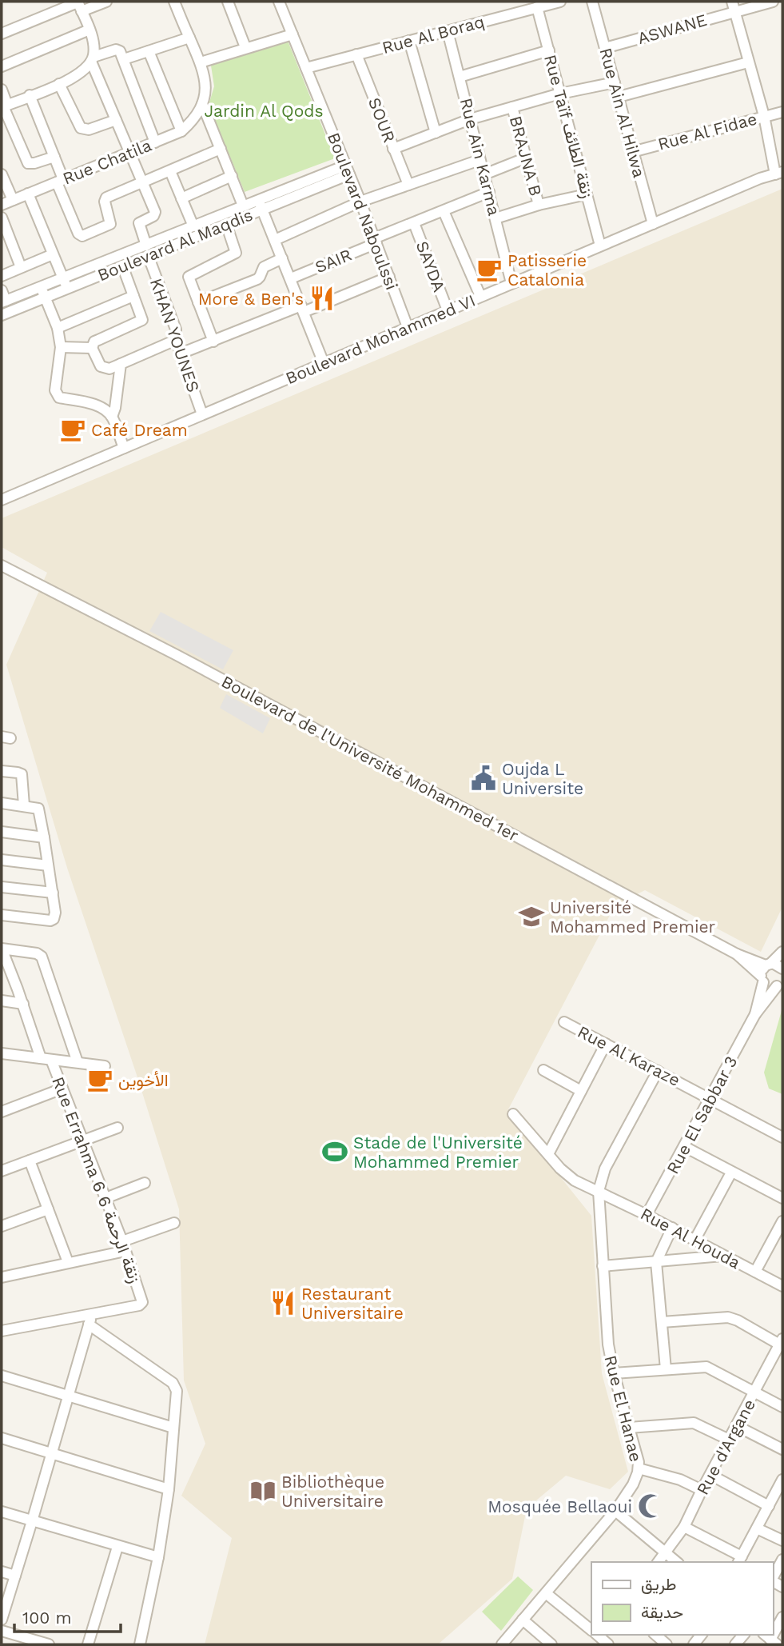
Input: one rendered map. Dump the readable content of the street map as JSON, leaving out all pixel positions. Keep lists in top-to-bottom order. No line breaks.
{"streets":{"street":["ASWANE","Rue Al Boraq","Rue Ain Al Hilwa","SOUR","Rue Taïf زنقة الطائف","Rue Al Fidae","BRAJNA B","Rue Ain Karma","Rue Chatila","Boulevard Naboulssi","Boulevard Al Maqdis","SAIR","SAYDA","KHAN YOUNES","Boulevard Mohammed VI","Boulevard de l'Université Mohammed 1er","Rue Al Karaze","Rue El Sabbar 3","Rue Errahma 6 6 زنقة الرحمة","Rue Al Houda","Rue El Hanae","Rue d'Argane"]},"crossings":[["ASWANE","Rue Ain Al Hilwa"],["Rue Al Boraq","SOUR"],["Rue Al Boraq","Rue Taïf زنقة الطائف"],["Rue Al Boraq","Rue Ain Karma"],["Rue Al Boraq","Boulevard Naboulssi"],["Rue Ain Al Hilwa","Rue Al Fidae"],["Rue Ain Al Hilwa","Boulevard Mohammed VI"],["Rue Taïf زنقة الطائف","Boulevard Mohammed VI"],["Rue Ain Karma","SAIR"],["Rue Ain Karma","Boulevard Mohammed VI"],["Boulevard Naboulssi","Boulevard Al Maqdis"],["Boulevard Naboulssi","SAIR"],["Boulevard Naboulssi","Boulevard Mohammed VI"],["Boulevard Al Maqdis","KHAN YOUNES"],["SAIR","SAYDA"],["SAYDA","Boulevard Mohammed VI"],["KHAN YOUNES","Boulevard Mohammed VI"],["Boulevard de l'Université Mohammed 1er","Rue El Sabbar 3"],["Rue Al Karaze","Rue El Sabbar 3"],["Rue El Sabbar 3","Rue Al Houda"],["Rue Al Houda","Rue El Hanae"]],"parks":["Jardin Al Qods"],"places":{"cafe":["Patisserie Catalonia","Café Dream","الأخوين"],"restaurant":["More & Ben's","Restaurant Universitaire"],"public building":["Oujda L Universite"],"school or university":["Université Mohammed Premier"],"sports":["Stade de l'Université Mohammed Premier"],"library":["Bibliothèque Universitaire"],"mosque":["Mosquée Bellaoui"]},"legend":["طريق","حديقة"],"scale_bar":"100 m"}
